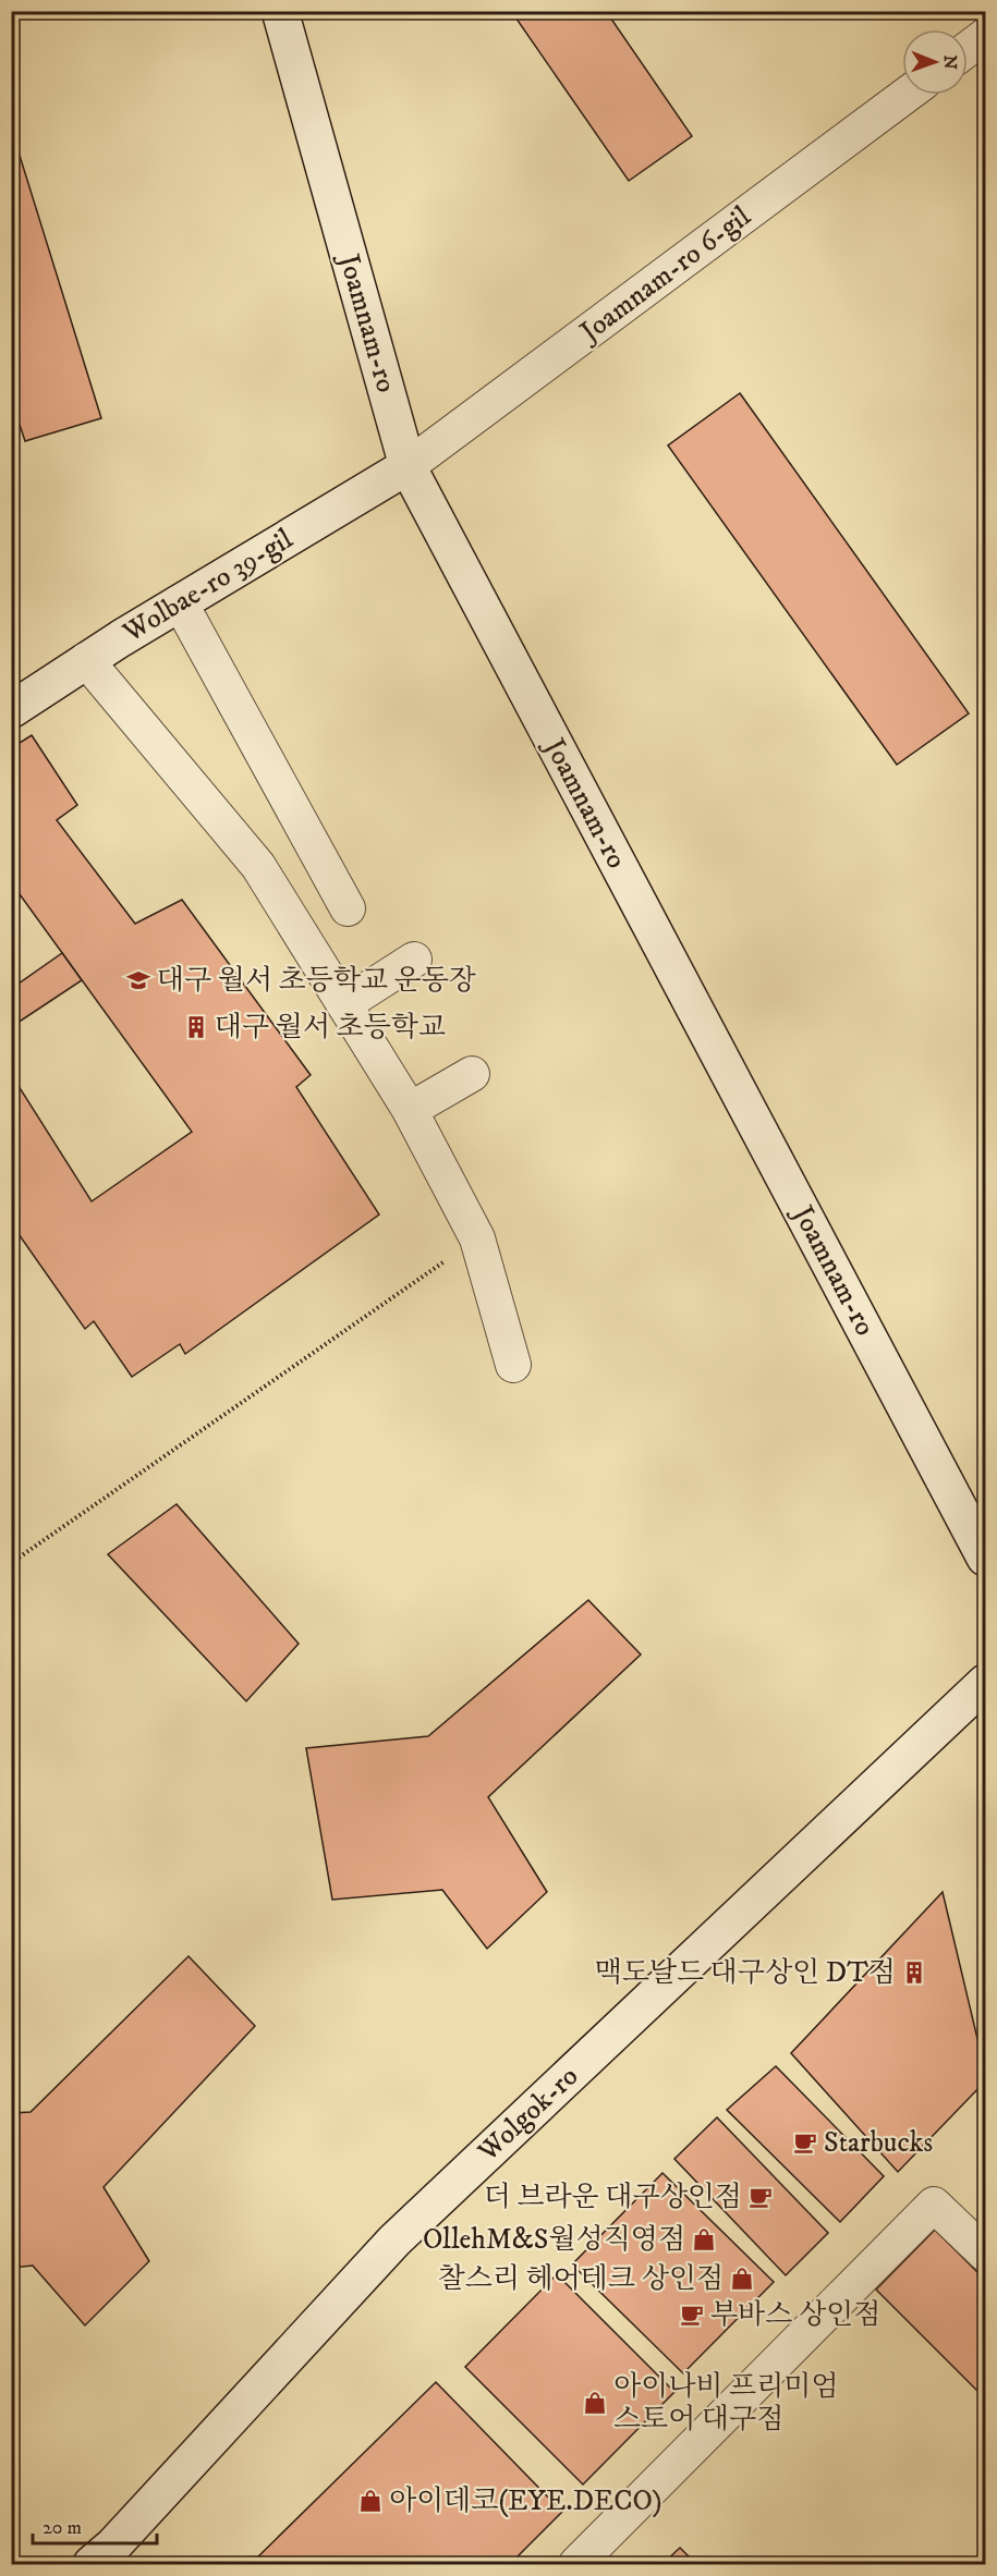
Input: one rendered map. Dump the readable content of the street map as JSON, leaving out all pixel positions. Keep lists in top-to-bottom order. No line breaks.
{"streets":{"main road":["Joamnam-ro","Wolbae-ro 39-gil","Wolgok-ro"],"street":["Joamnam-ro 6-gil"]},"crossings":[["Joamnam-ro 6-gil","Joamnam-ro"],["Joamnam-ro 6-gil","Wolbae-ro 39-gil"],["Joamnam-ro","Wolbae-ro 39-gil"]],"places":{"school or university":["대구 월서 초등학교 운동장"],"building":["대구 월서 초등학교","맥도날드 대구상인 DT점"],"cafe":["Starbucks","더 브라운 대구상인점","부바스 상인점"],"shop":["OllehM&S월성직영점","찰스리 헤어테크 상인점","아이나비 프리미엄 스토어 대구점","아이데코(EYE.DECO)"]},"scale_bar":"20 m","north":"right"}
